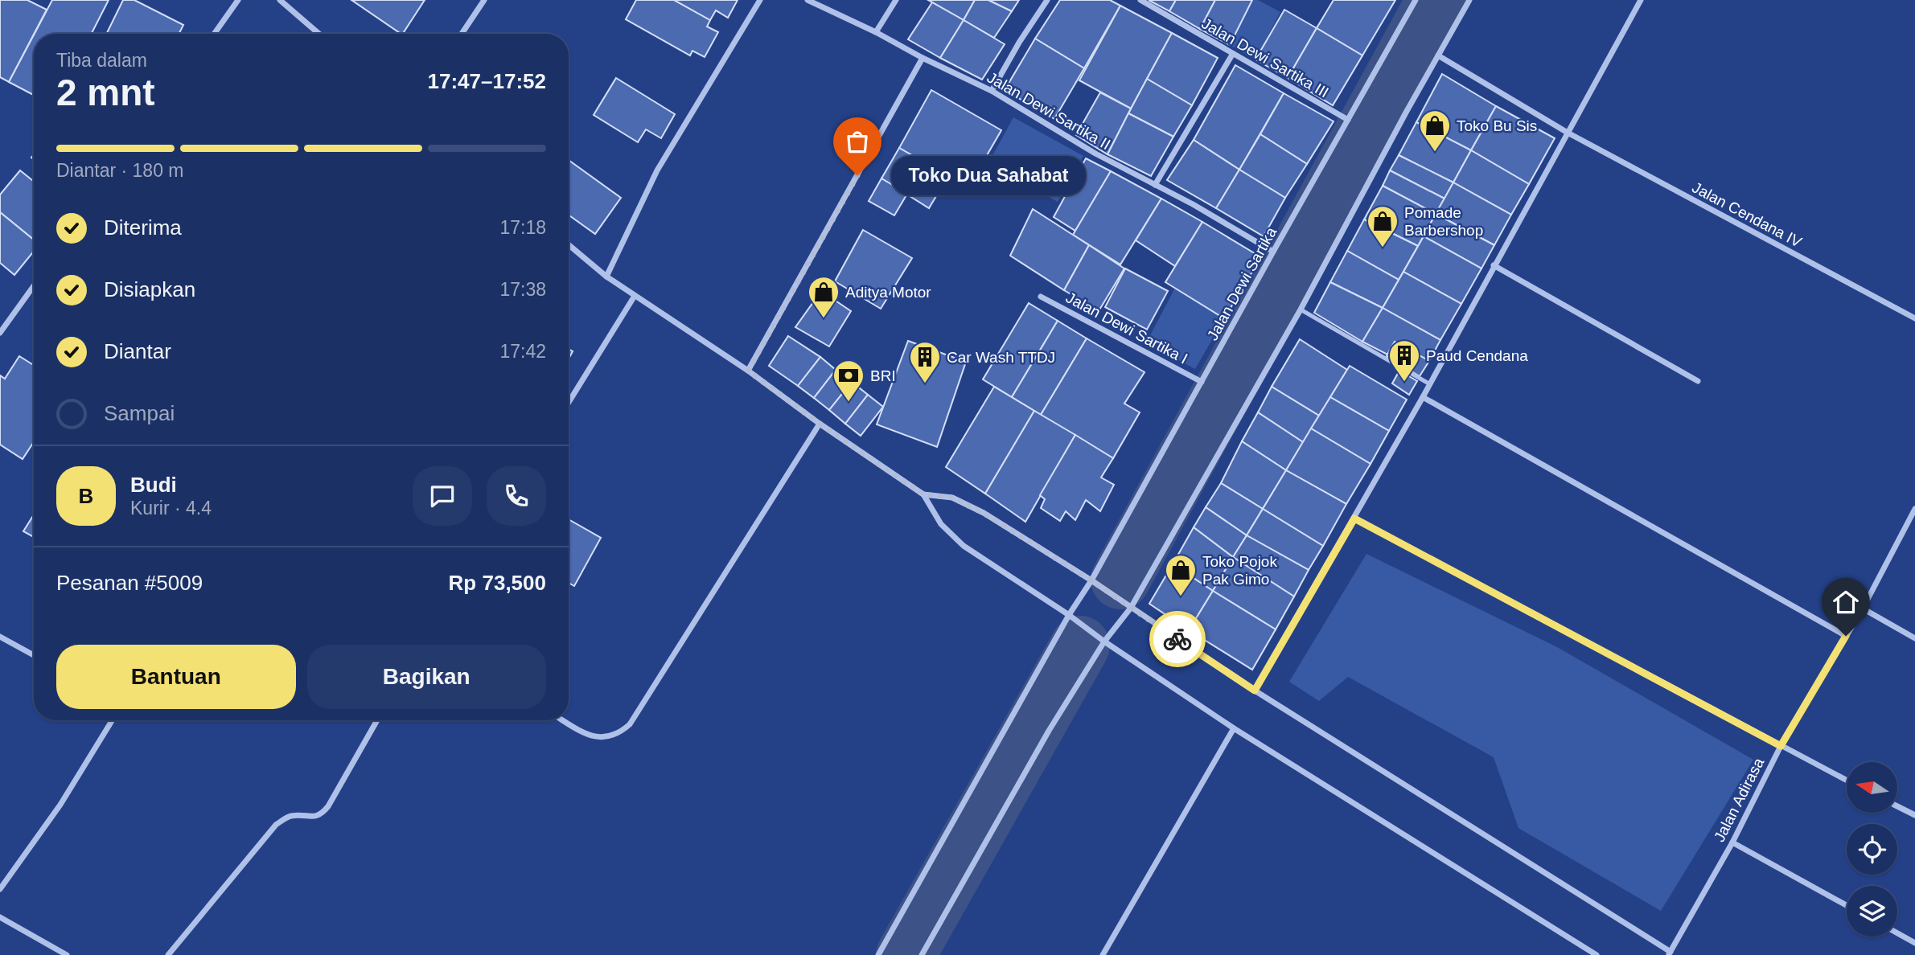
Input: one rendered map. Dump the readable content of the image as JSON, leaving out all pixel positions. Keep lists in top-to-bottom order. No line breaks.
{"streets":{"street":["Jalan Dewi Sartika III","Jalan Dewi Sartika II","Jalan Cendana IV","Jalan Dewi Sartika","Jalan Dewi Sartika I","Jalan Adirasa"]},"crossings":[["Jalan Dewi Sartika III","Jalan Dewi Sartika"],["Jalan Dewi Sartika II","Jalan Dewi Sartika"],["Jalan Dewi Sartika","Jalan Dewi Sartika I"]],"places":{"shop":["Toko Bu Sis","Pomade Barbershop","Aditya Motor","Toko Pojok Pak Gimo"],"other":["Toko Dua Sahabat"],"building":["Paud Cendana","Car Wash TTDJ"],"bank":["BRI"]},"north":"left","page":{"heading":["2 mnt","Tiba dalam","17:47–17:52"],"panel":["Budi","Kurir · 4.4","Pesanan #5009","Rp 73,500"],"bar":"Diantar · 180 m","bubble":"Toko Dua Sahabat","list":[["Diterima","17:18"],["Disiapkan","17:38"],["Diantar","17:42"],"Sampai"],"round":"B","buttons":["Bantuan","Bagikan"]}}
